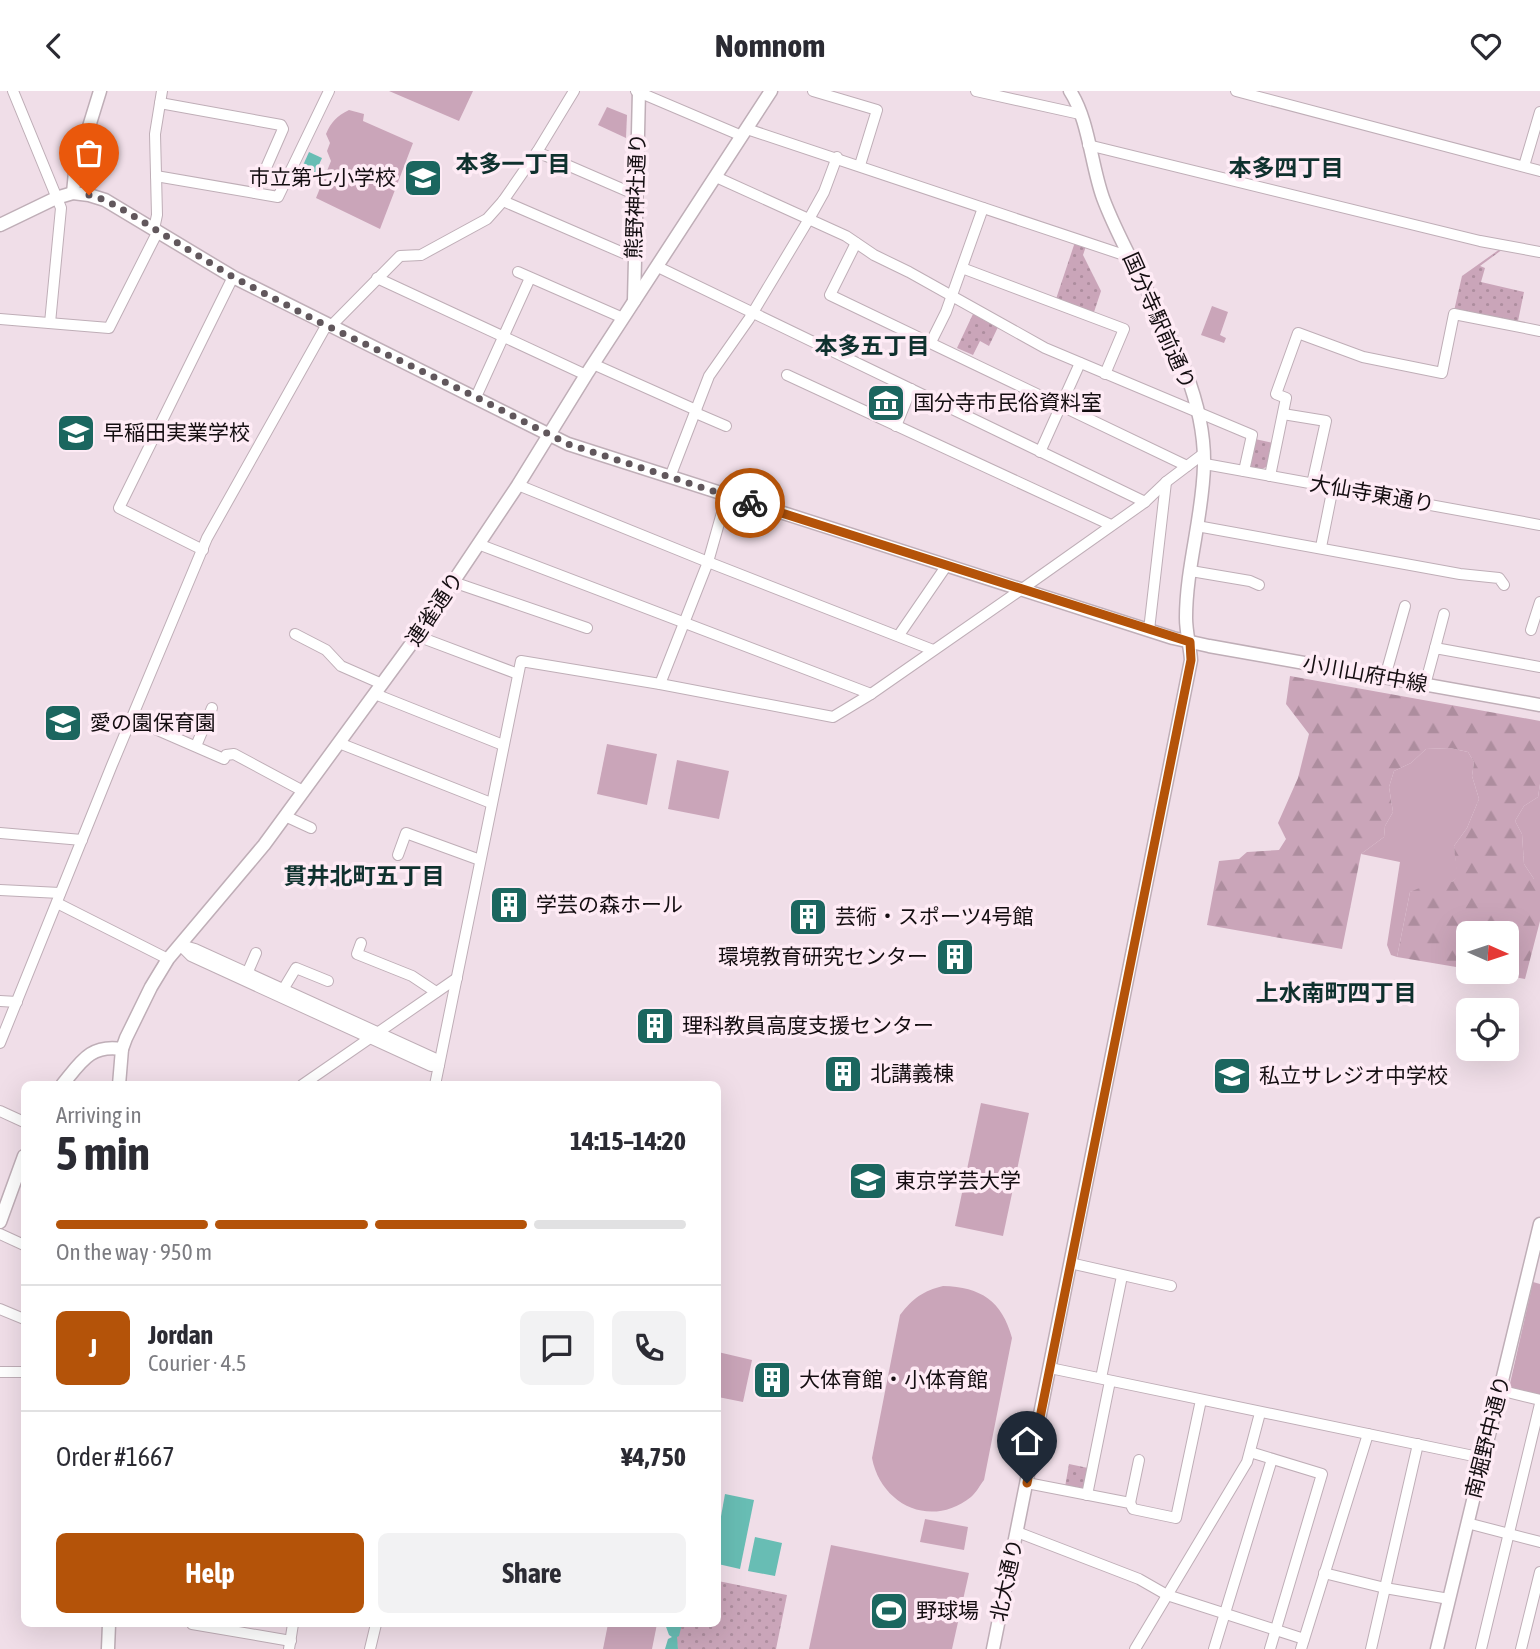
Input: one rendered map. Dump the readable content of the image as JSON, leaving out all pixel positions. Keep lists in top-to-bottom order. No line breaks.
{"streets":{"main road":["熊野神社通り","国分寺駅前通り","連雀通り","小川山府中線","南堀野中通り","北大通り"],"street":["大仙寺東通り"]},"crossings":[["熊野神社通り","連雀通り"],["国分寺駅前通り","大仙寺東通り"],["国分寺駅前通り","小川山府中線"],["国分寺駅前通り","北大通り"],["連雀通り","小川山府中線"]],"districts":["本多一丁目","本多四丁目","本多五丁目","貫井北町五丁目","上水南町四丁目"],"places":{"school or university":["市立第七小学校","早稲田実業学校","愛の園保育園","私立サレジオ中学校","東京学芸大学"],"museum":["国分寺市民俗資料室"],"building":["学芸の森ホール","芸術・スポーツ4号館","環境教育研究センター","理科教員高度支援センター","北講義棟","大体育館・小体育館"],"sports":["野球場"]},"north":"right","page":{"header":"Nomnom","heading":["5 min","Arriving in","14:15–14:20"],"panel":["Jordan","Courier · 4.5","Order #1667","¥4,750"],"bar":"On the way · 950 m","round":"J","buttons":["Help","Share"]}}
